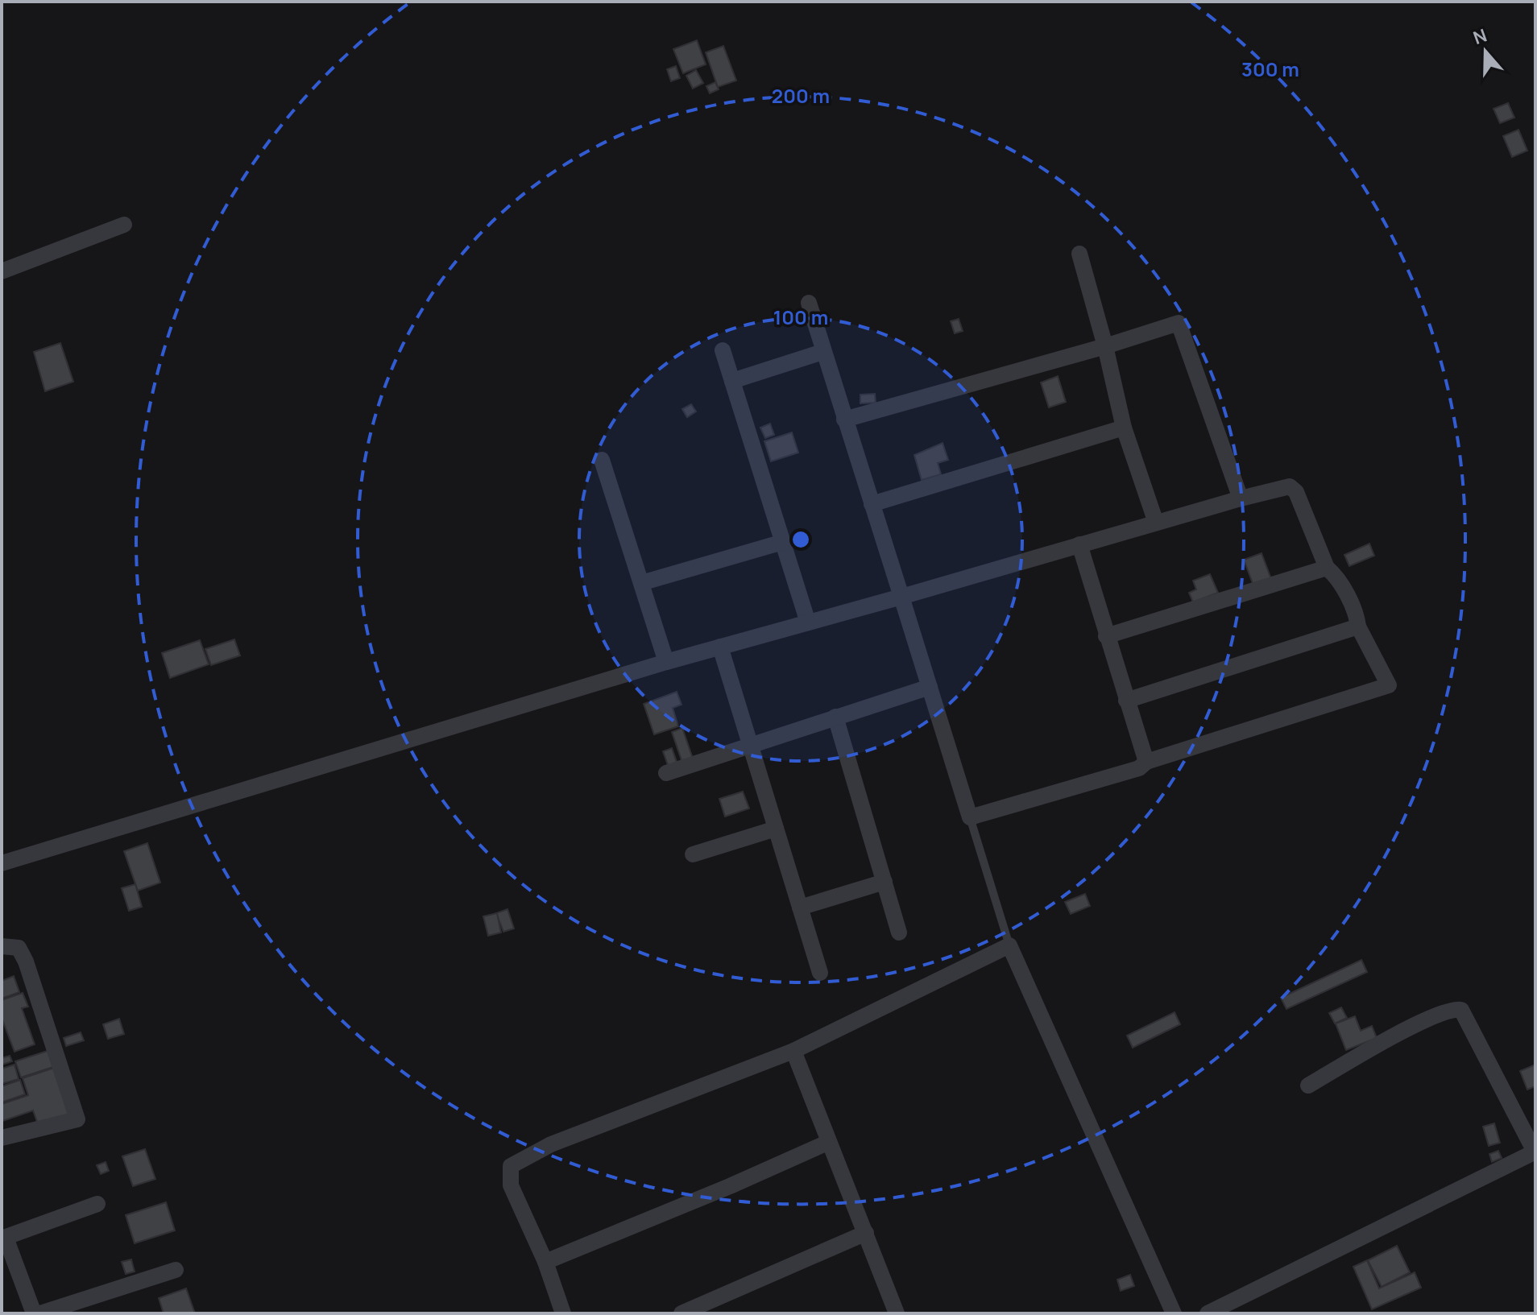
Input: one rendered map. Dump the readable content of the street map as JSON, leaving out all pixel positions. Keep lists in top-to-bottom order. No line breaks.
{"north":"top","rings":["300 m","200 m","100 m"]}
